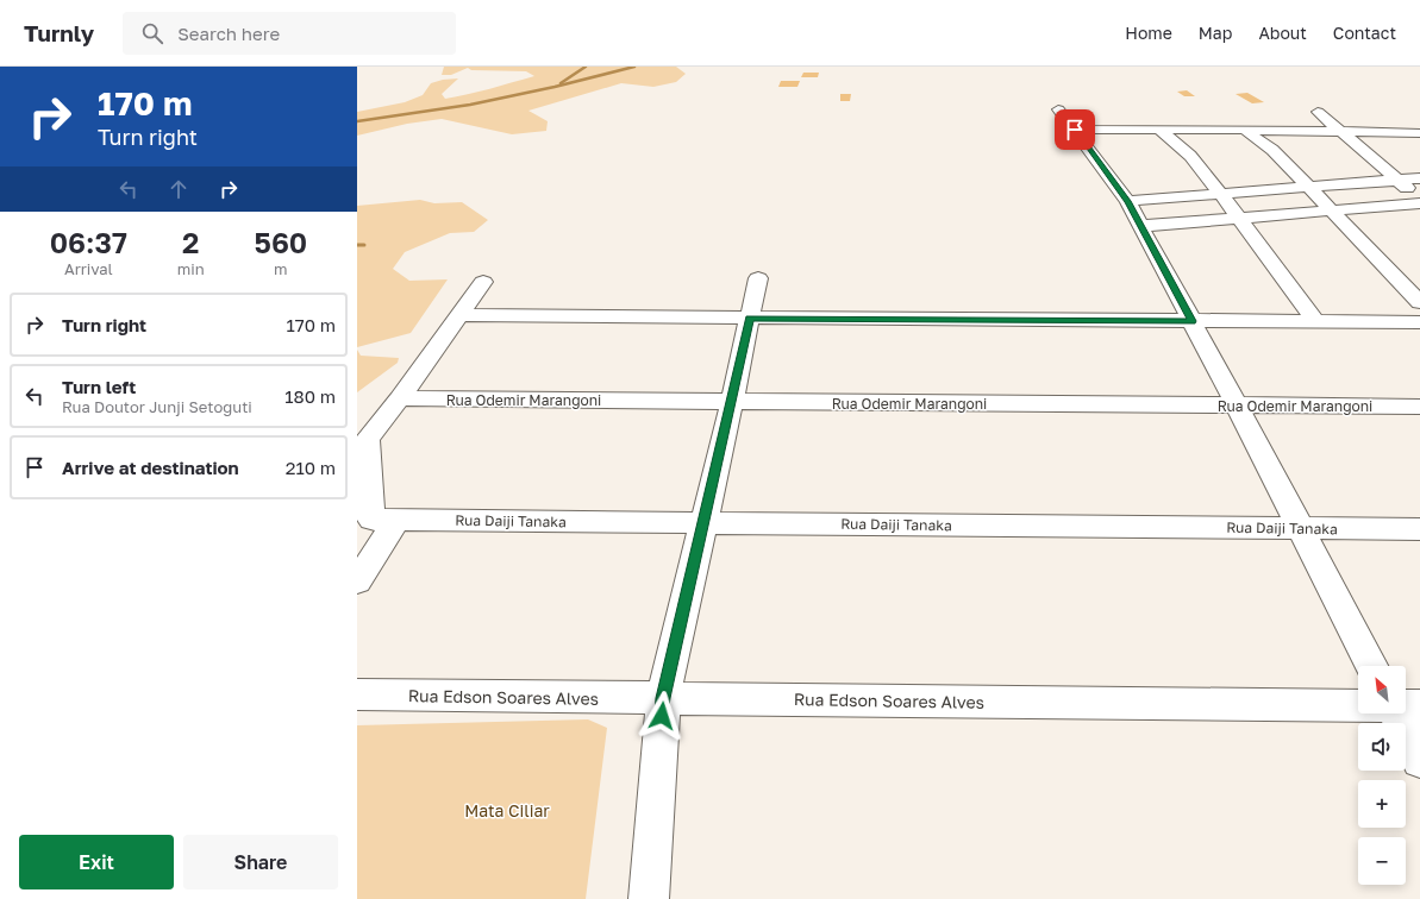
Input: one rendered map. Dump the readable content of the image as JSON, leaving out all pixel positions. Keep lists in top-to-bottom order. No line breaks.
{"streets":{"street":["Rua Odemir Marangoni","Rua Daiji Tanaka","Rua Edson Soares Alves"]},"parks":["Mata Ciliar"],"north":"top left","page":{"header":"Turnly","search":"Search here","nav":["Home","Map","About","Contact"],"turn":["170 m","Turn right"],"eta":["06:37","Arrival","2","min","560","m"],"list":[{"name":"Turn right","value":"170 m"},{"name":"Turn left","note":"Rua Doutor Junji Setoguti","value":"180 m"},{"name":"Arrive at destination","value":"210 m"}],"map_buttons":["+","−"],"buttons":["Exit","Share"]}}
